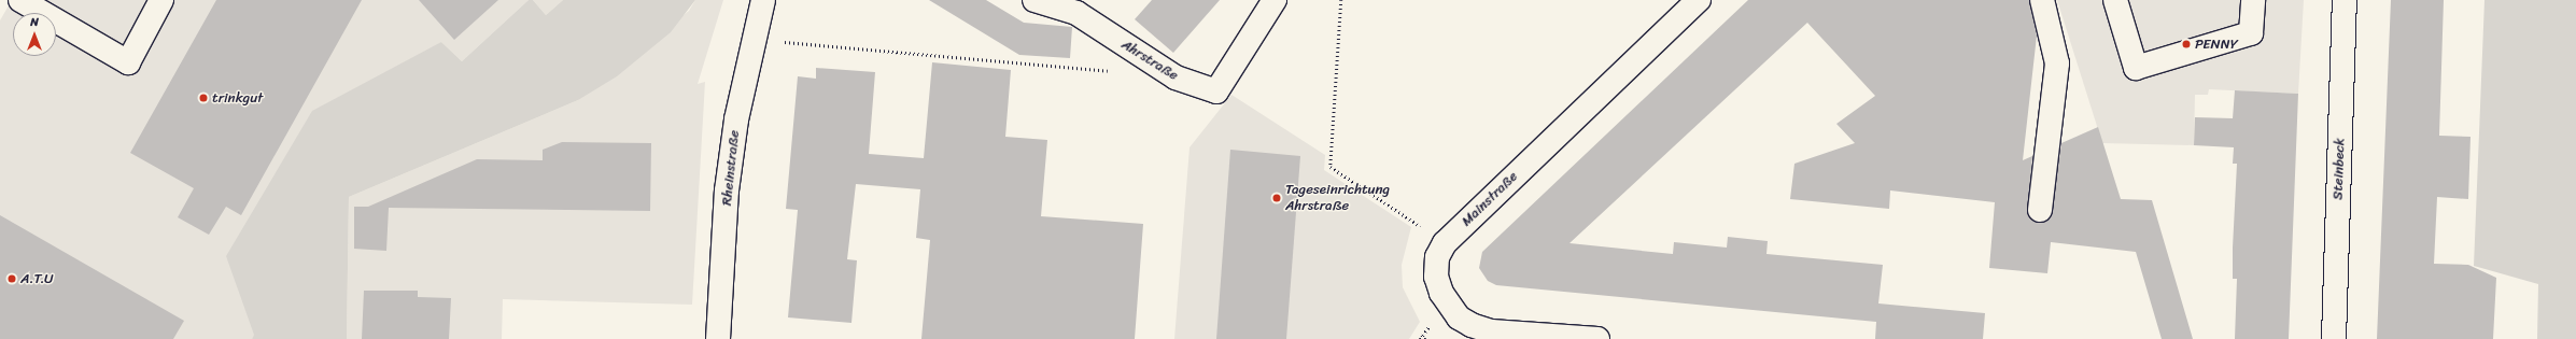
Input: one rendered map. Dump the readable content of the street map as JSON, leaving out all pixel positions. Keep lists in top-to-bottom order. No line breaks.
{"streets":{"street":["Ahrstraße","Rheinstraße","Steinbeck","Mainstraße"]},"places":["PENNY","trinkgut","Tageseinrichtung Ahrstraße","A.T.U"],"north":"top"}
